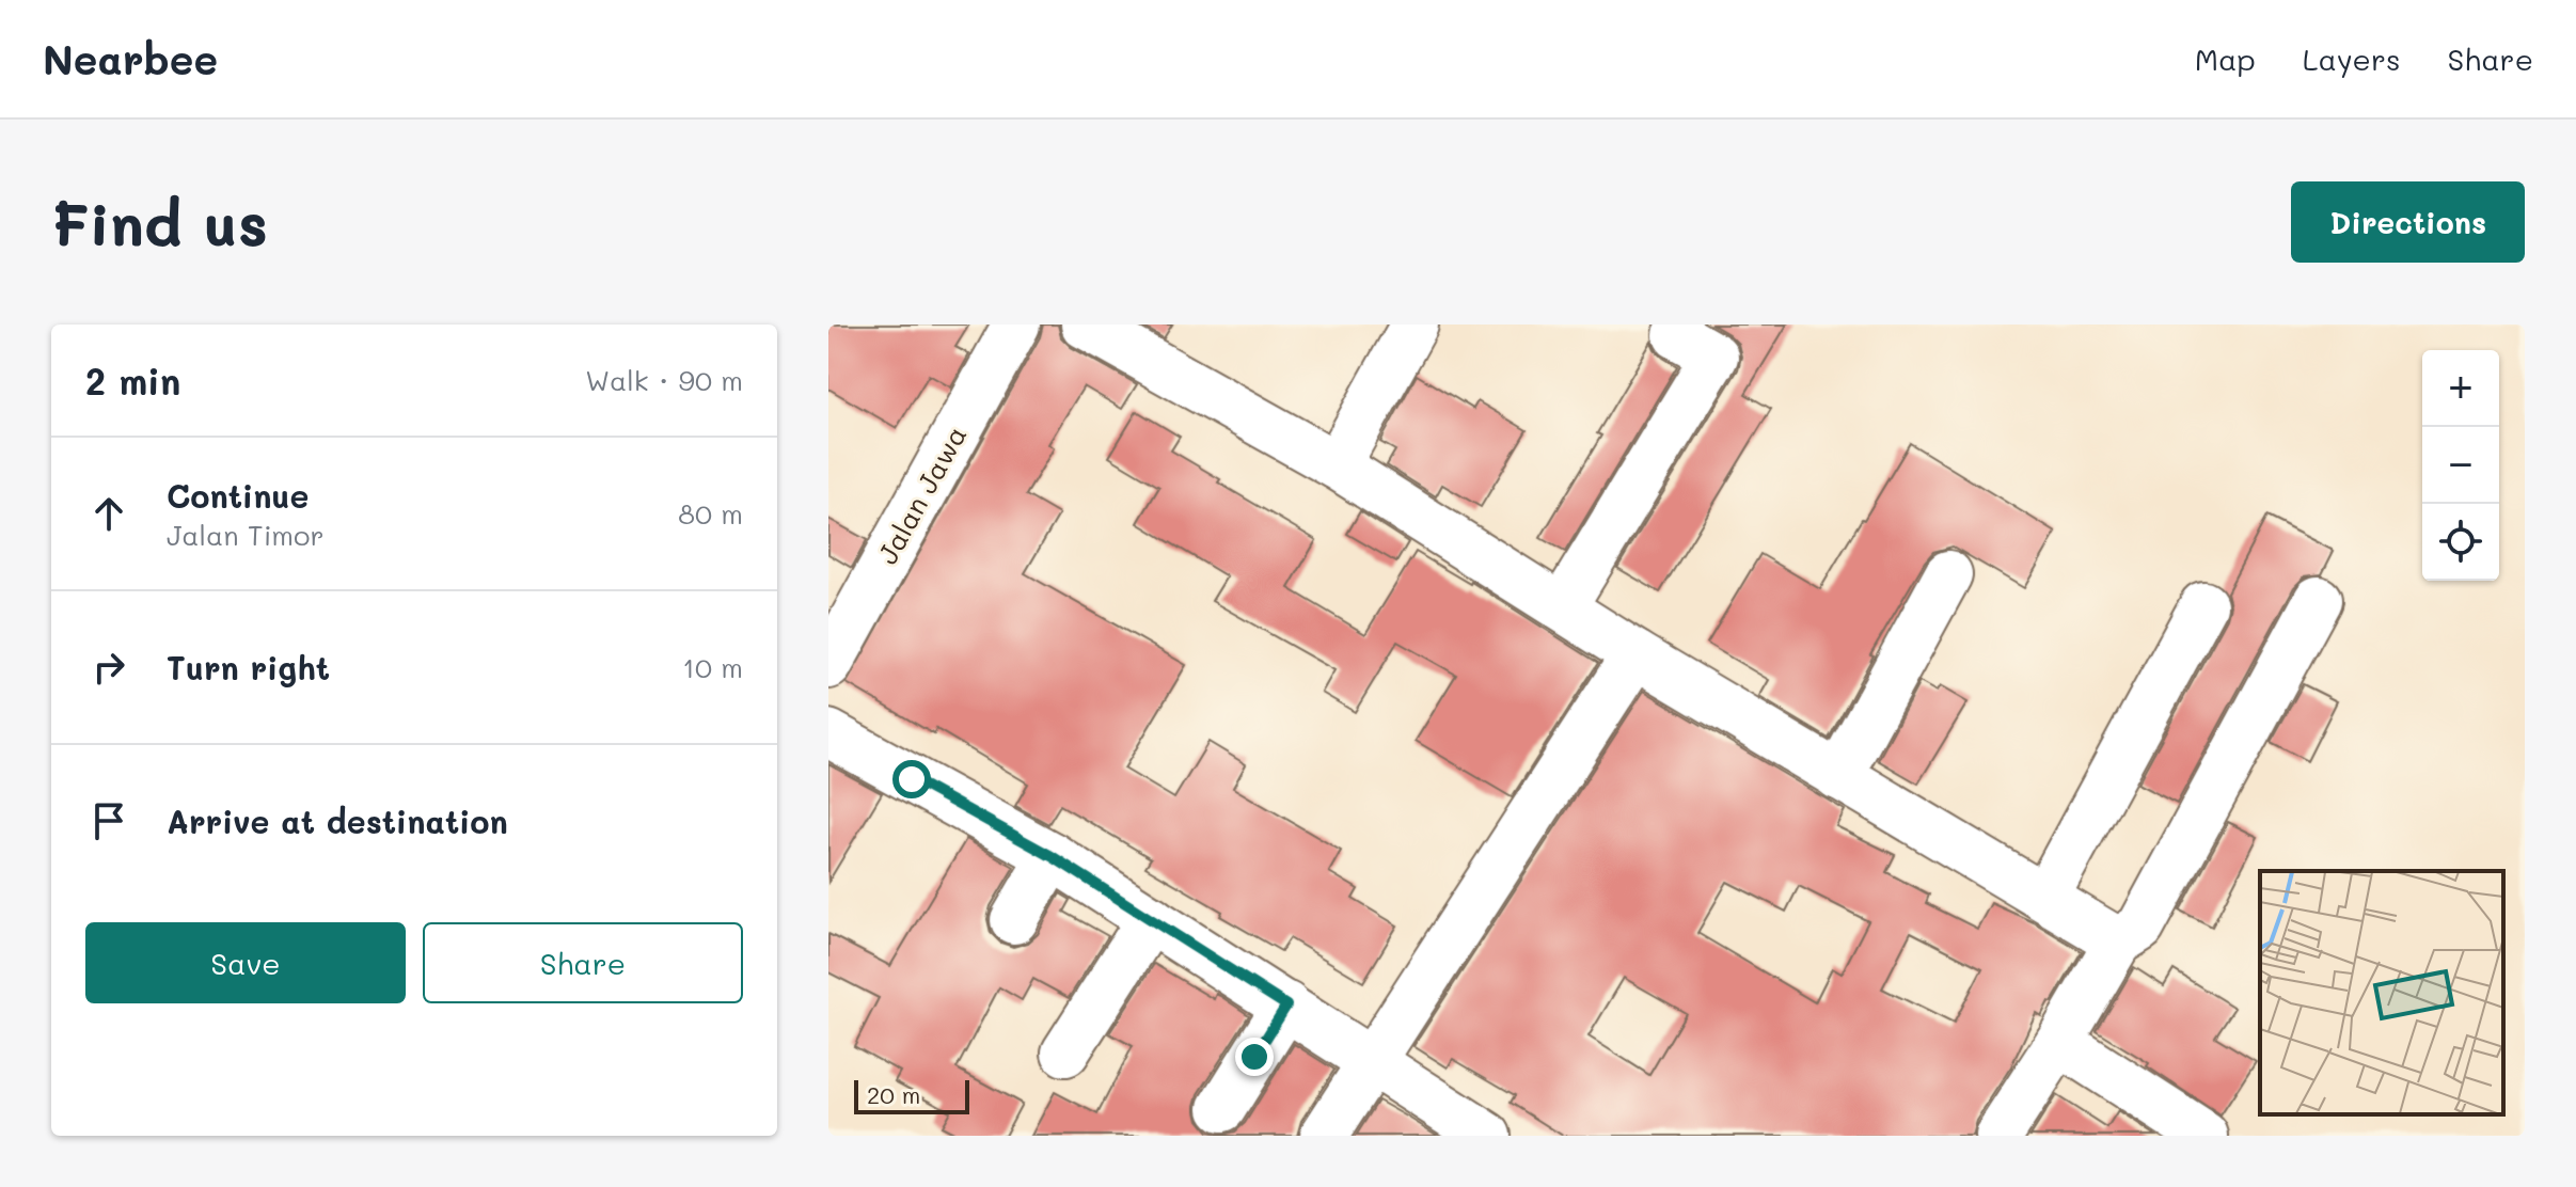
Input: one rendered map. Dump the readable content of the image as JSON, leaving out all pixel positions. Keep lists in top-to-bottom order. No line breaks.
{"streets":{"street":["Jalan Jawa"]},"scale_bar":"20 m","page":{"header":"Nearbee","nav":["Map","Layers","Share"],"buttons":["Directions",["Save","Share"]],"title":"Find us","heading":["2 min","Walk · 90 m"],"map_buttons":["+","−"],"list":[["Continue","Jalan Timor","80 m"],["Turn right","10 m"],"Arrive at destination"],"scale":"20 m"}}
